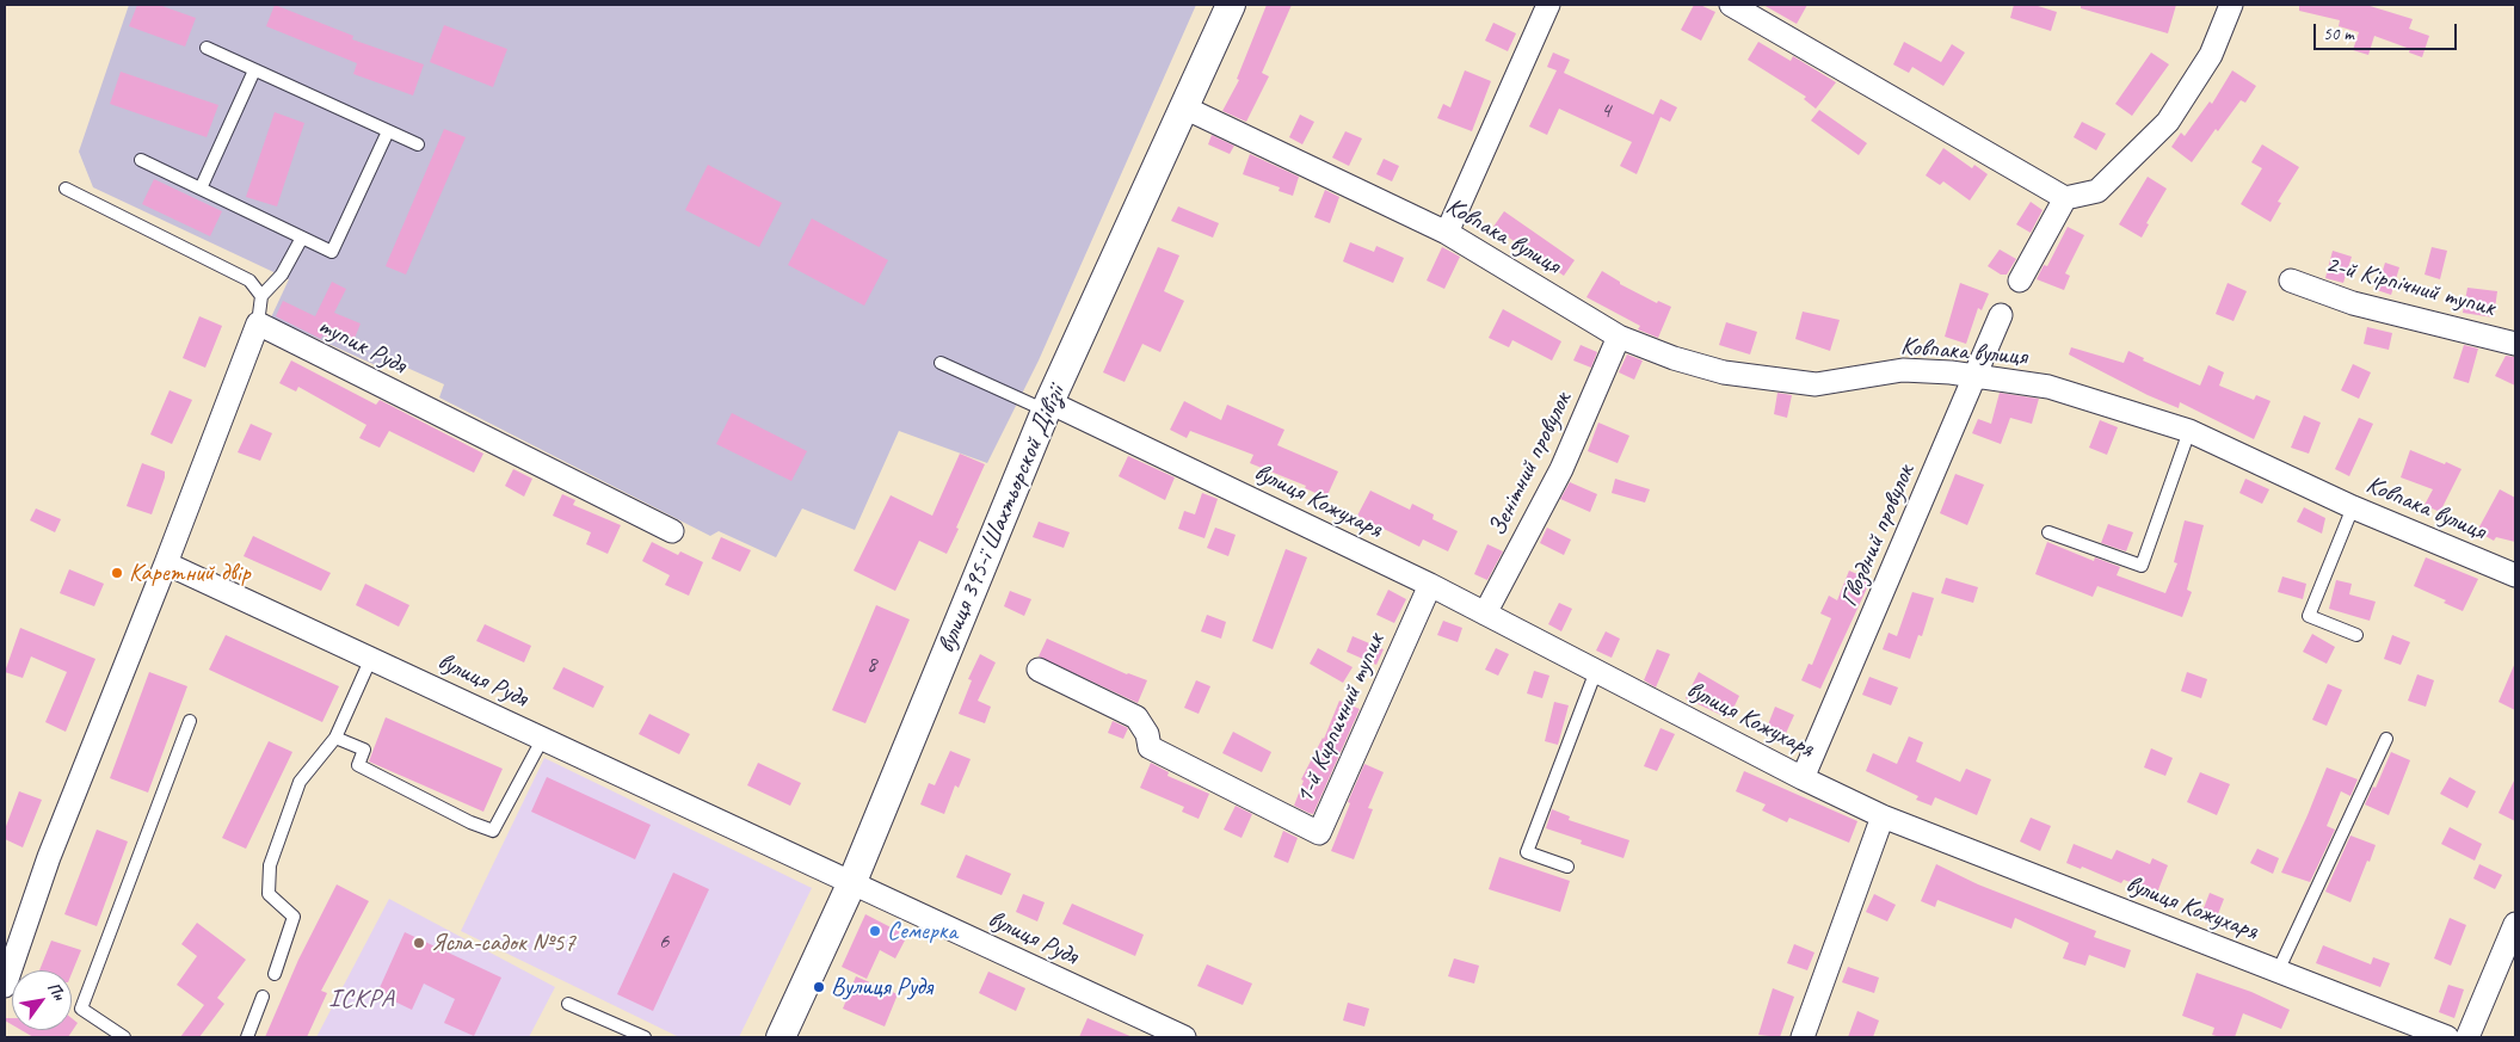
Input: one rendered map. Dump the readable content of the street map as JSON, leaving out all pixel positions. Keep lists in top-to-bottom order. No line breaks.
{"streets":{"street":["Ковпака вулиця","2-й Кірпічний тупик","тупик Рудя","Зенітний провулок","вулиця Кожухаря","вулиця 395-ї Шахтьорской Дівізіі","Гвоздний провулок","вулиця Рудя","1-й Кирпичний тупик"]},"crossings":[["Ковпака вулиця","Зенітний провулок"],["Ковпака вулиця","вулиця 395-ї Шахтьорской Дівізіі"],["Ковпака вулиця","Гвоздний провулок"],["Зенітний провулок","вулиця Кожухаря"],["вулиця Кожухаря","вулиця 395-ї Шахтьорской Дівізіі"],["вулиця Кожухаря","Гвоздний провулок"],["вулиця Кожухаря","1-й Кирпичний тупик"],["вулиця 395-ї Шахтьорской Дівізіі","вулиця Рудя"]],"districts":["ІСКРА"],"places":["Каретний двір","Семерка","Ясла-садок №57","Вулиця Рудя"],"house_numbers":["4","8","6"],"scale_bar":"50 m","north":"top right"}
